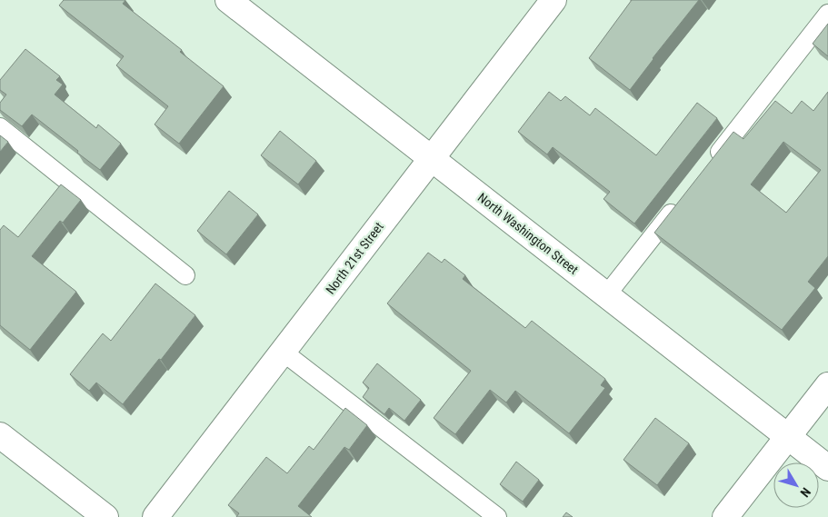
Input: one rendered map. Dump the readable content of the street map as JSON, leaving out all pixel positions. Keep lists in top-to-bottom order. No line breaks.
{"streets":{"street":["North Washington Street","North 21st Street"]},"crossings":[["North Washington Street","North 21st Street"]],"north":"bottom right"}
